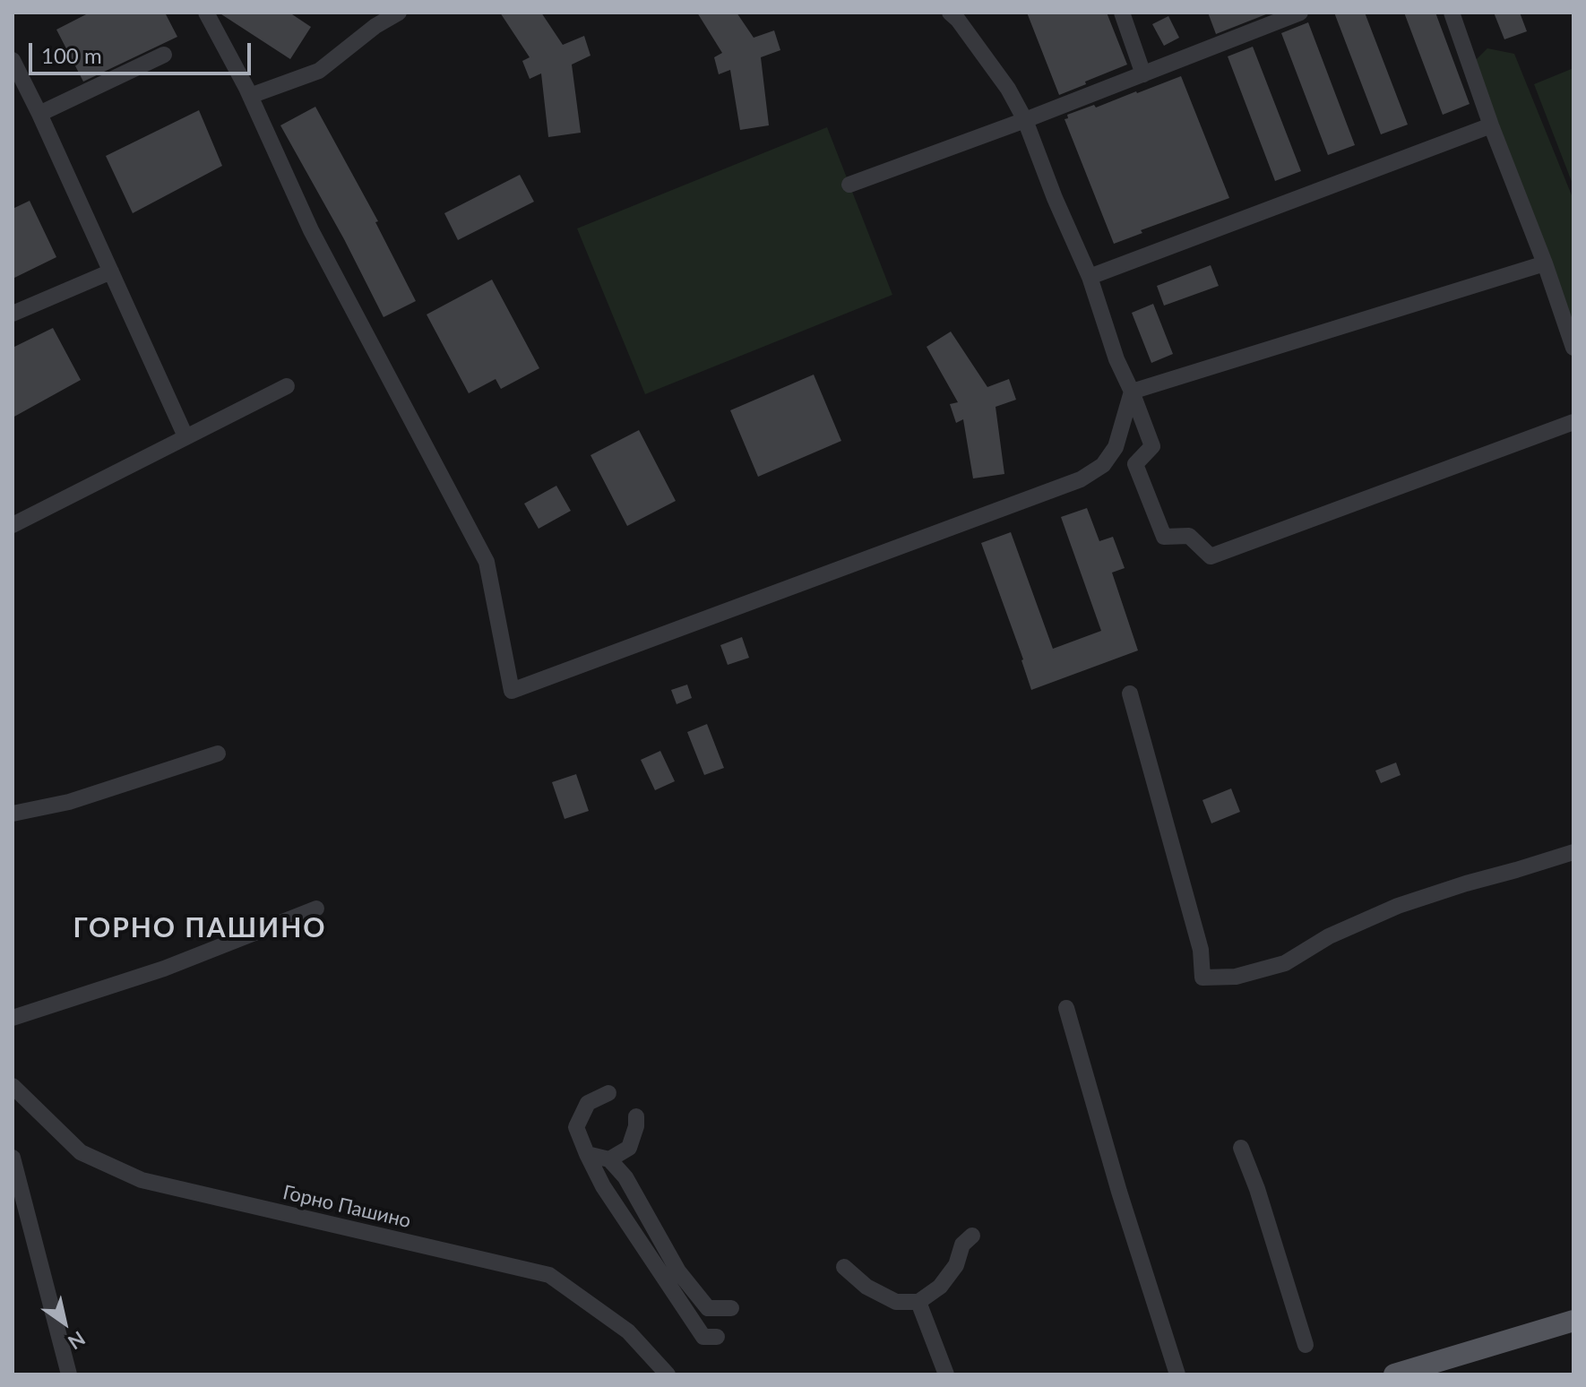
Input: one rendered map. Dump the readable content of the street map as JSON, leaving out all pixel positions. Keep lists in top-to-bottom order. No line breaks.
{"streets":{"street":["Горно Пашино"]},"districts":["ГОРНО ПАШИНО"],"scale_bar":"100 m","north":"bottom right"}
